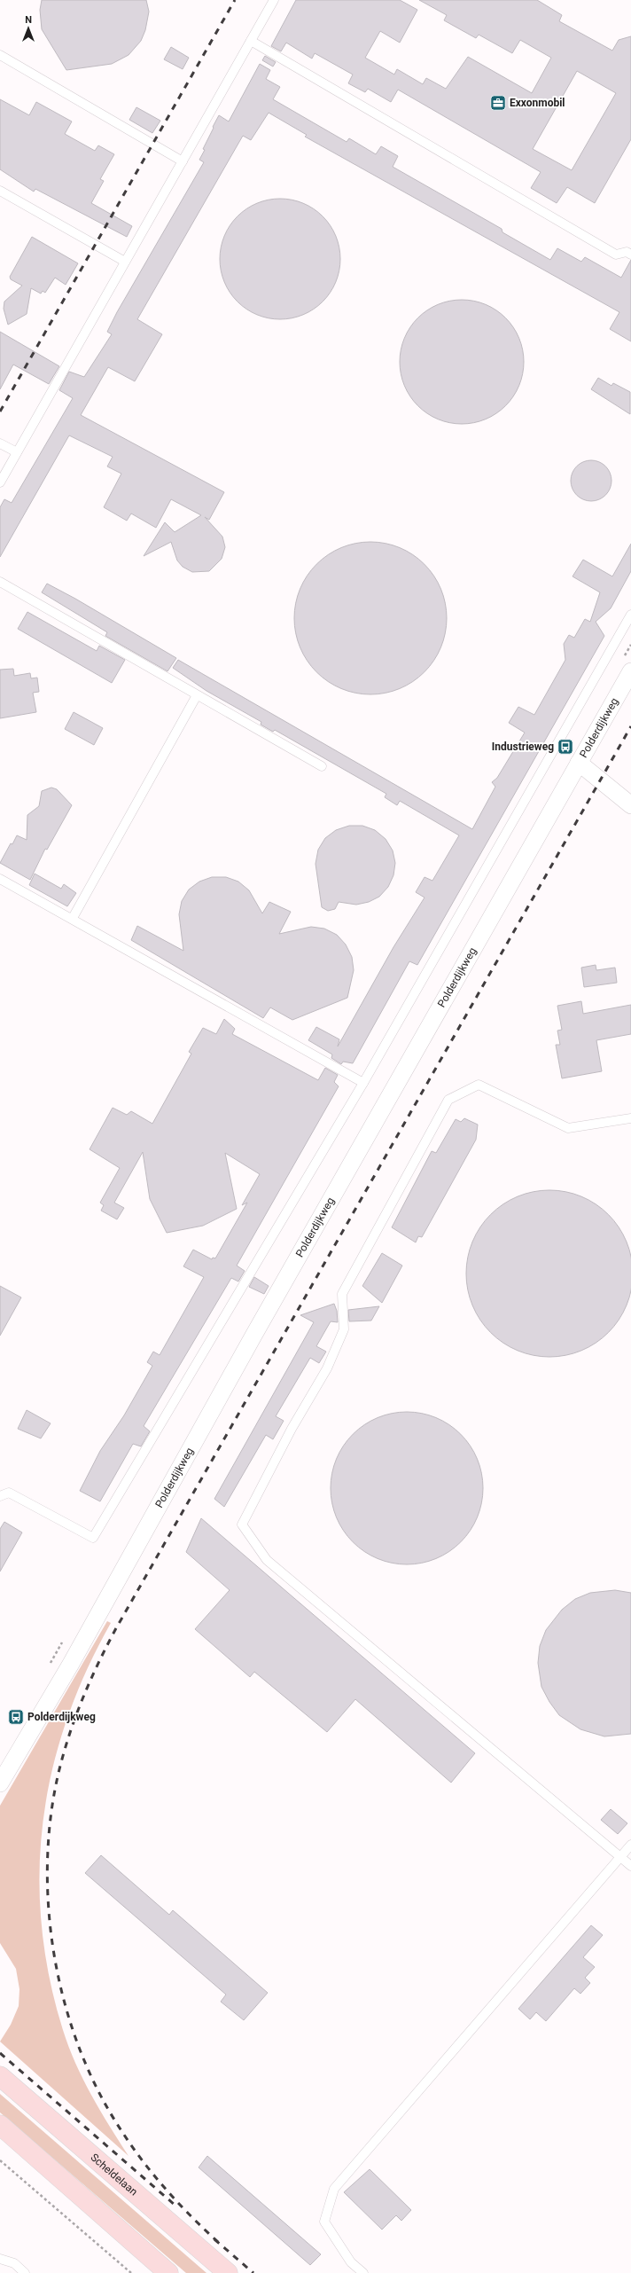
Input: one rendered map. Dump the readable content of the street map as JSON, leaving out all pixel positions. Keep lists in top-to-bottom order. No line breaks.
{"streets":{"main road":["Scheldelaan"],"street":["Polderdijkweg"]},"places":{"office":["Exxonmobil"],"bus stop":["Industrieweg","Polderdijkweg"]},"north":"top"}
